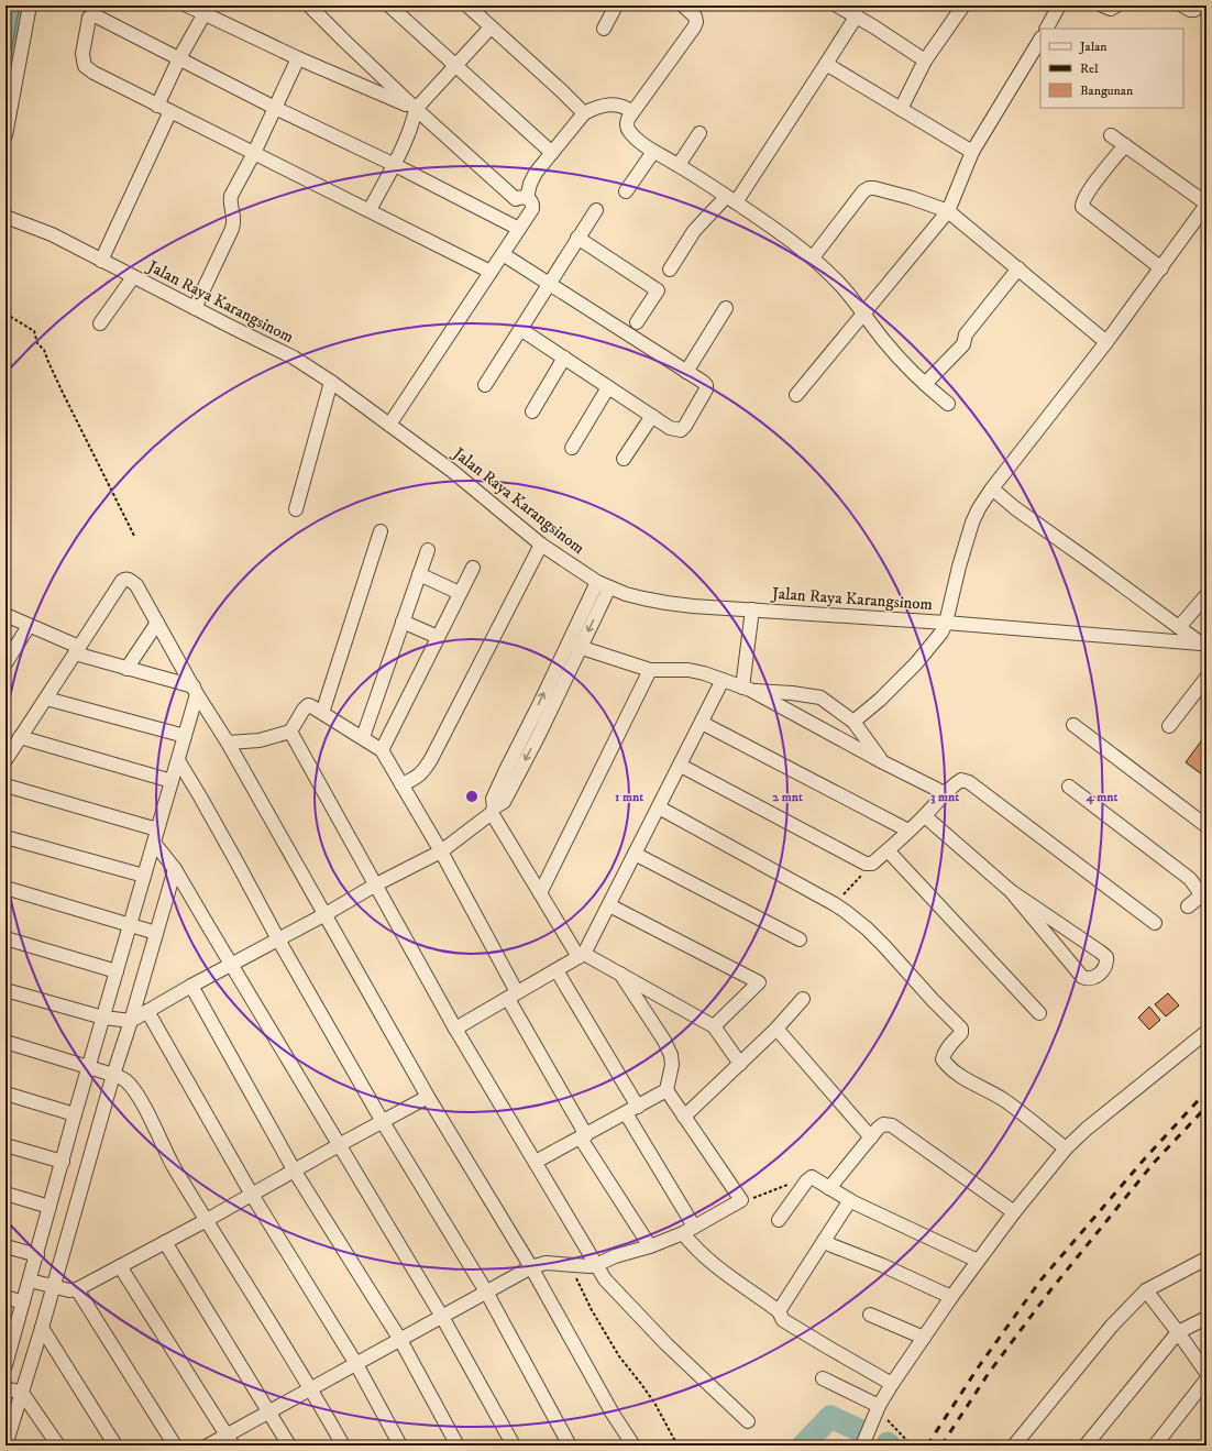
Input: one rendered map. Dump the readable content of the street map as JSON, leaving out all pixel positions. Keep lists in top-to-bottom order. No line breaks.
{"streets":{"street":["Jalan Raya Karangsinom"]},"legend":["Jalan","Rel","Bangunan"],"rings":["1 mnt","2 mnt","3 mnt","4 mnt"]}
